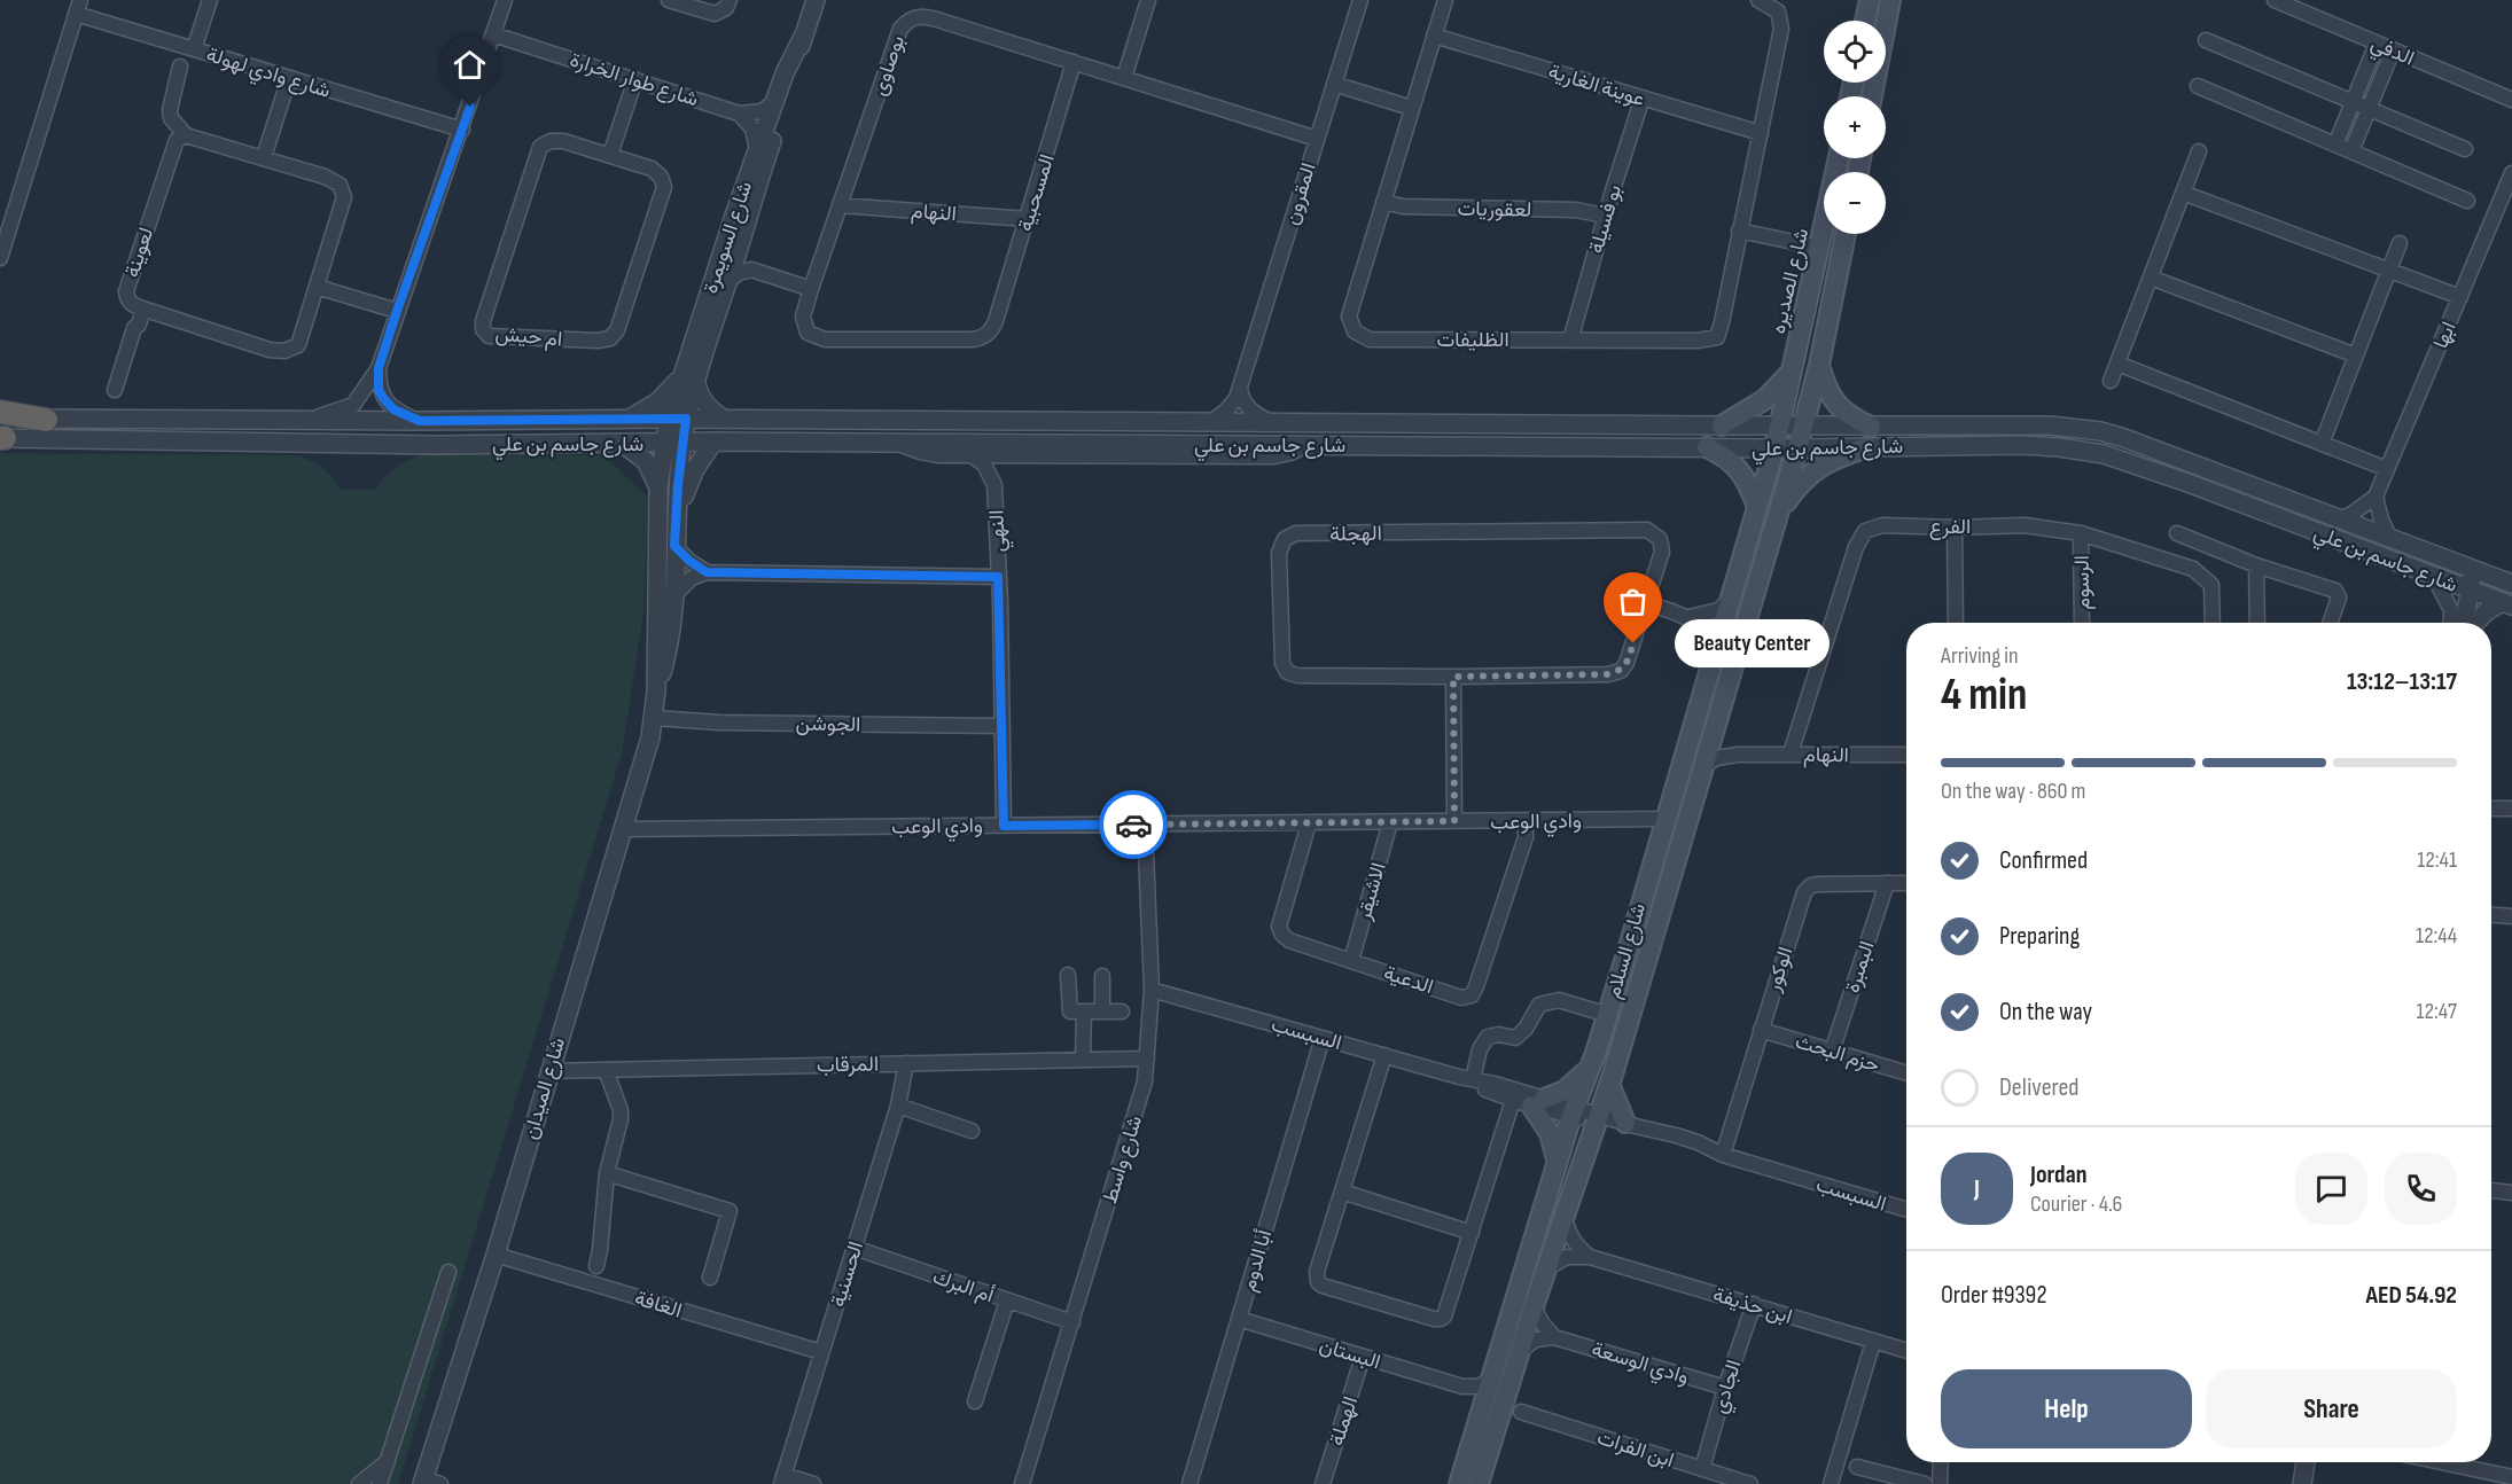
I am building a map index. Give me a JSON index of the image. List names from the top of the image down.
{
  "streets": {
    "main road": ["شارع الصديره", "شارع السلام"],
    "street": [
      "الدفي",
      "بوصاوى",
      "شارع وادي لهولة",
      "شارع طوار الخرارة",
      "عوينة الغارية",
      "المسحبية",
      "المقرون",
      "لعقوريات",
      "النهام",
      "بو فسيلة",
      "شارع السويمرة",
      "لعوينة",
      "ابها",
      "ام حيش",
      "الظليفات",
      "شارع جاسم بن علي",
      "الفرع",
      "النهي",
      "الهجلة",
      "الرسوم",
      "الجوشن",
      "وادي الوعب",
      "الاشيقر",
      "البمبرة",
      "الوكور",
      "الدعية",
      "السبسب",
      "حزم البحث",
      "المرقاب",
      "شارع الميدان",
      "شارع واسط",
      "أبا الدوم",
      "الحسنية",
      "أم البرك",
      "الغافة",
      "ابن حذيفة",
      "البستان",
      "وادي الوسعة",
      "الجادي",
      "الهملة",
      "ابن الفرات"
    ]
  },
  "crossings": [
    ["بوصاوى", "المسحبية"],
    ["بوصاوى", "المقرون"],
    ["بوصاوى", "النهام"],
    ["عوينة الغارية", "بو فسيلة"],
    ["عوينة الغارية", "الظليفات"],
    ["المسحبية", "النهام"],
    ["المقرون", "شارع جاسم بن علي"],
    ["لعقوريات", "بو فسيلة"],
    ["لعقوريات", "الظليفات"],
    ["النهام", "الفرع"],
    ["النهام", "شارع السلام"],
    ["بو فسيلة", "الظليفات"],
    ["شارع السويمرة", "شارع جاسم بن علي"],
    ["شارع السويمرة", "شارع الميدان"],
    ["شارع الصديره", "شارع جاسم بن علي"],
    ["شارع الصديره", "شارع السلام"],
    ["شارع جاسم بن علي", "شارع السلام"],
    ["شارع جاسم بن علي", "شارع الميدان"],
    ["الفرع", "الرسوم"],
    ["النهي", "الجوشن"],
    ["النهي", "وادي الوعب"],
    ["الجوشن", "شارع الميدان"],
    ["وادي الوعب", "الاشيقر"],
    ["وادي الوعب", "شارع السلام"],
    ["وادي الوعب", "الدعية"],
    ["وادي الوعب", "شارع الميدان"],
    ["وادي الوعب", "شارع واسط"],
    ["الاشيقر", "الدعية"],
    ["شارع السلام", "السبسب"],
    ["شارع السلام", "ابن حذيفة"],
    ["شارع السلام", "البستان"],
    ["البمبرة", "الوكور"],
    ["البمبرة", "حزم البحث"],
    ["الوكور", "السبسب"],
    ["الوكور", "حزم البحث"],
    ["السبسب", "شارع واسط"],
    ["السبسب", "أبا الدوم"],
    ["المرقاب", "شارع الميدان"],
    ["المرقاب", "شارع واسط"],
    ["المرقاب", "الحسنية"],
    ["شارع الميدان", "الغافة"],
    ["شارع واسط", "أم البرك"],
    ["أبا الدوم", "البستان"],
    ["الحسنية", "أم البرك"],
    ["الحسنية", "الغافة"],
    ["ابن حذيفة", "الجادي"],
    ["البستان", "الهملة"],
    ["وادي الوسعة", "الجادي"],
    ["الجادي", "ابن الفرات"]
  ],
  "places": ["Beauty Center"],
  "page": {
    "map_buttons": ["+", "−"],
    "bubble": "Beauty Center",
    "heading": ["4 min", "Arriving in", "13:12–13:17"],
    "panel": [
      "Jordan",
      "Courier · 4.6",
      "Order #9392",
      "AED 54.92"
    ],
    "bar": "On the way · 860 m",
    "list": [
      ["Confirmed", "12:41"],
      ["Preparing", "12:44"],
      ["On the way", "12:47"],
      "Delivered"
    ],
    "round": "J",
    "buttons": ["Help", "Share"]
  }
}
